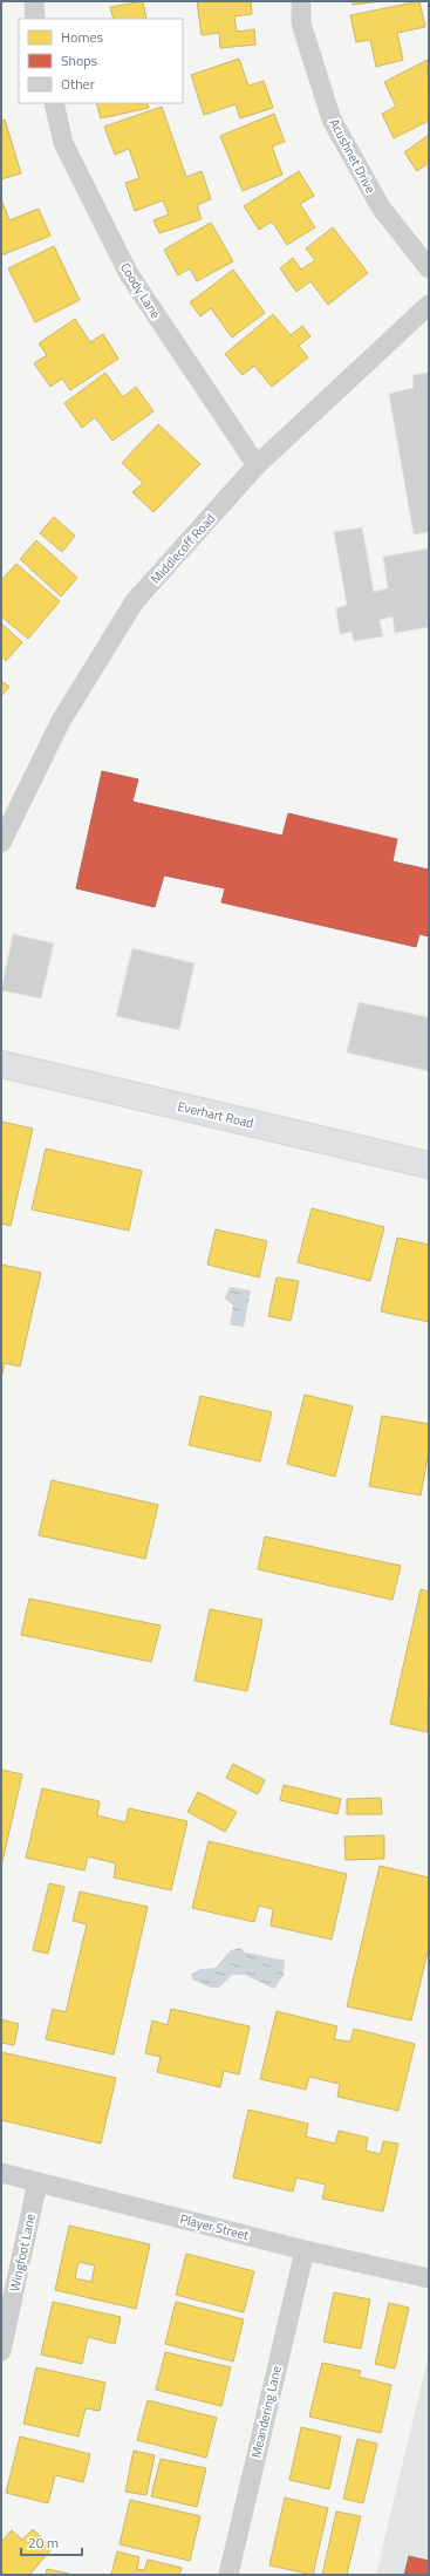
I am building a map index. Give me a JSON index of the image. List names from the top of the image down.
{
  "streets": {
    "main road": ["Everhart Road"],
    "street": [
      "Acushnet Drive",
      "Coody Lane",
      "Middlecoff Road",
      "Player Street",
      "Wingfoot Lane",
      "Meandering Lane"
    ]
  },
  "crossings": [
    ["Coody Lane", "Middlecoff Road"],
    ["Player Street", "Wingfoot Lane"],
    ["Player Street", "Meandering Lane"]
  ],
  "legend": ["Homes", "Shops", "Other"],
  "scale_bar": "20 m"
}
